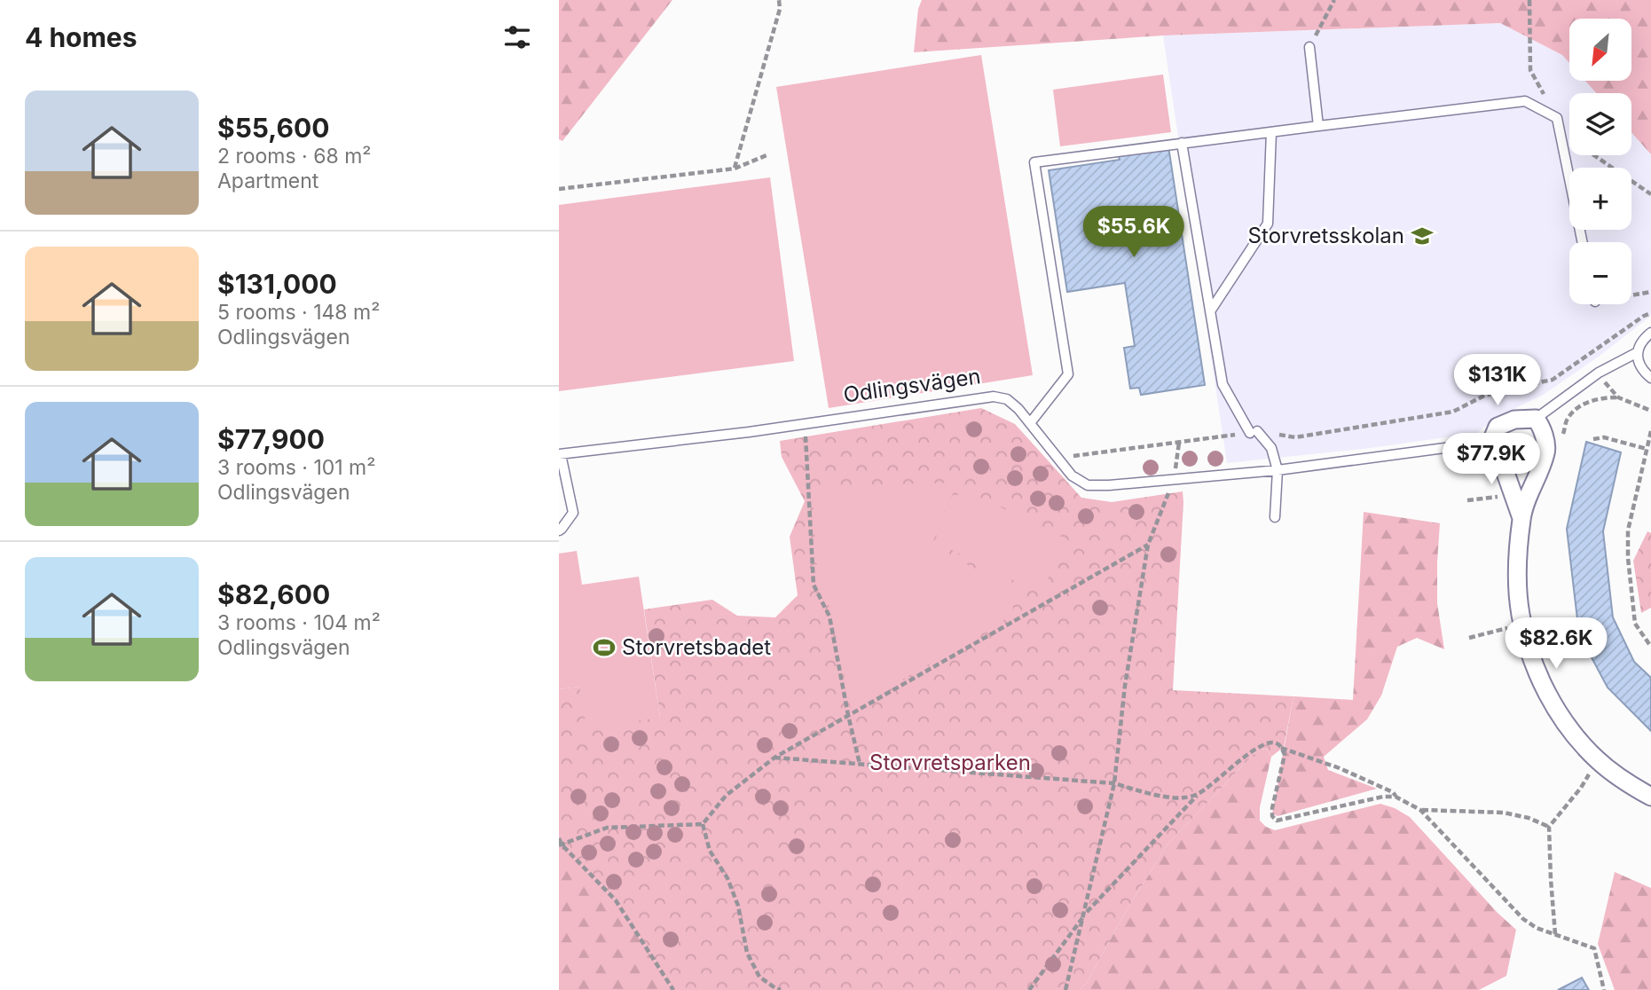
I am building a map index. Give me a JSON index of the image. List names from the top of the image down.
{
  "streets": {
    "lane": ["Odlingsvägen"]
  },
  "parks": ["Storvretsparken"],
  "places": {
    "school or university": ["Storvretsskolan"],
    "sports": ["Storvretsbadet"]
  },
  "north": "bottom left",
  "page": {
    "heading": "4 homes",
    "map_buttons": ["+", "−"],
    "list": [
      {
        "name": "$55,600",
        "note": "2 rooms · 68 m² · Apartment"
      },
      {
        "name": "$131,000",
        "note": "5 rooms · 148 m² · Odlingsvägen"
      },
      {
        "name": "$77,900",
        "note": "3 rooms · 101 m² · Odlingsvägen"
      },
      {
        "name": "$82,600",
        "note": "3 rooms · 104 m² · Odlingsvägen"
      }
    ],
    "price": [
      "$55.6K",
      "$131K",
      "$77.9K",
      "$82.6K"
    ]
  }
}
